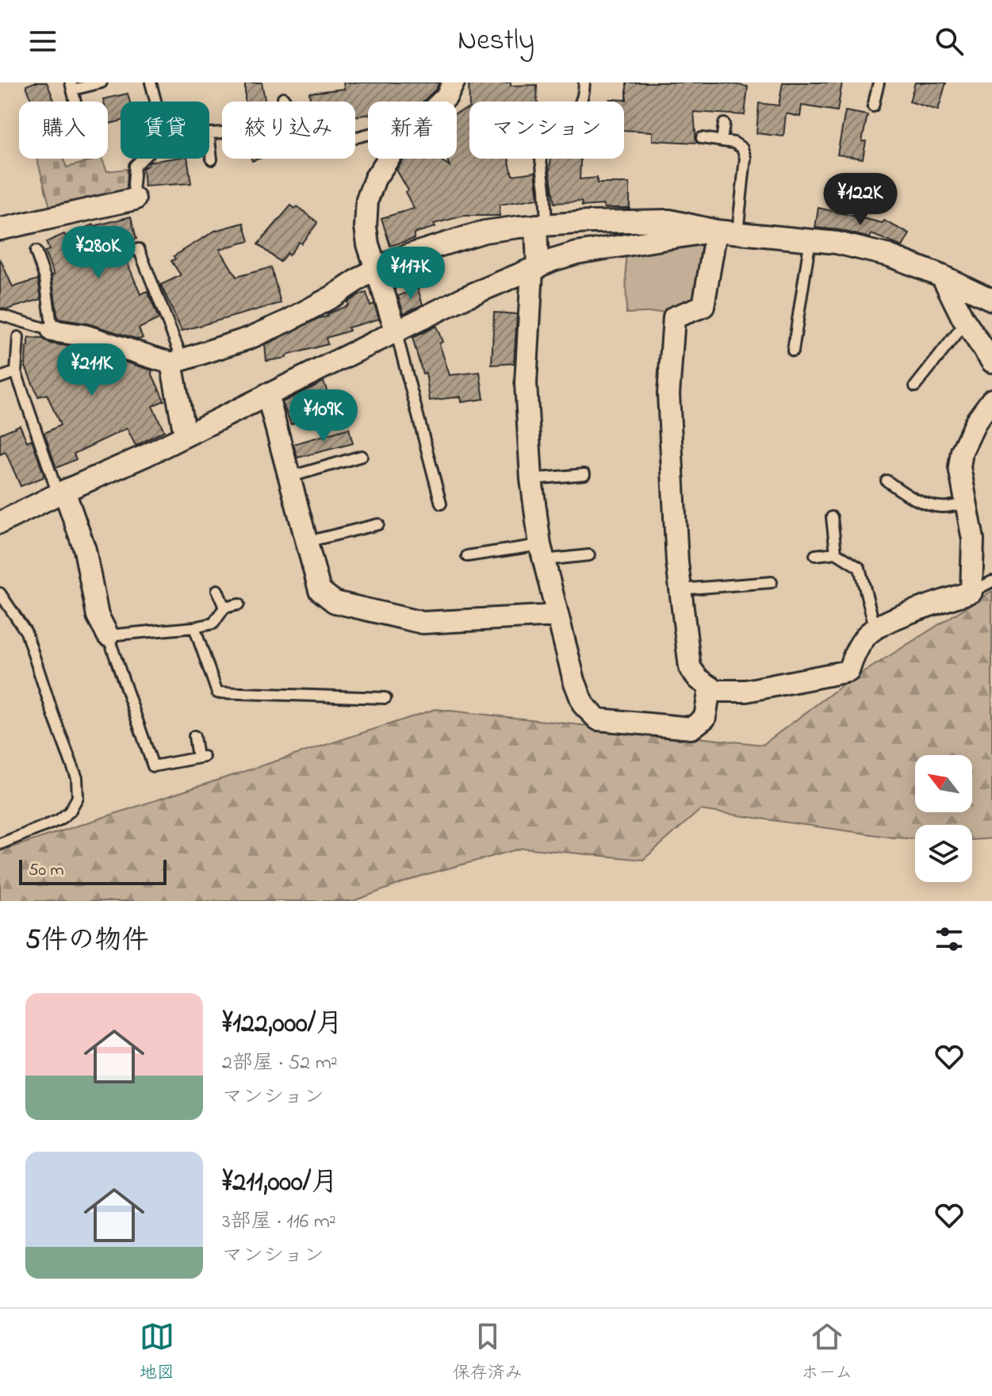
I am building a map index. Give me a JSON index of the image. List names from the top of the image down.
{
  "scale_bar": "50 m",
  "north": "top left",
  "page": {
    "header": "Nestly",
    "chip": [
      "購入",
      "賃貸",
      "絞り込み",
      "新着",
      "マンション"
    ],
    "price": [
      "¥122K",
      "¥280K",
      "¥117K",
      "¥211K",
      "¥109K"
    ],
    "scale": "50 m",
    "heading": "5件の物件",
    "list": [
      {
        "name": "¥122,000/月",
        "note": "2部屋 · 52 m² · マンション"
      },
      {
        "name": "¥211,000/月",
        "note": "3部屋 · 116 m² · マンション"
      }
    ],
    "tabs": ["地図", "保存済み", "ホーム"]
  }
}
